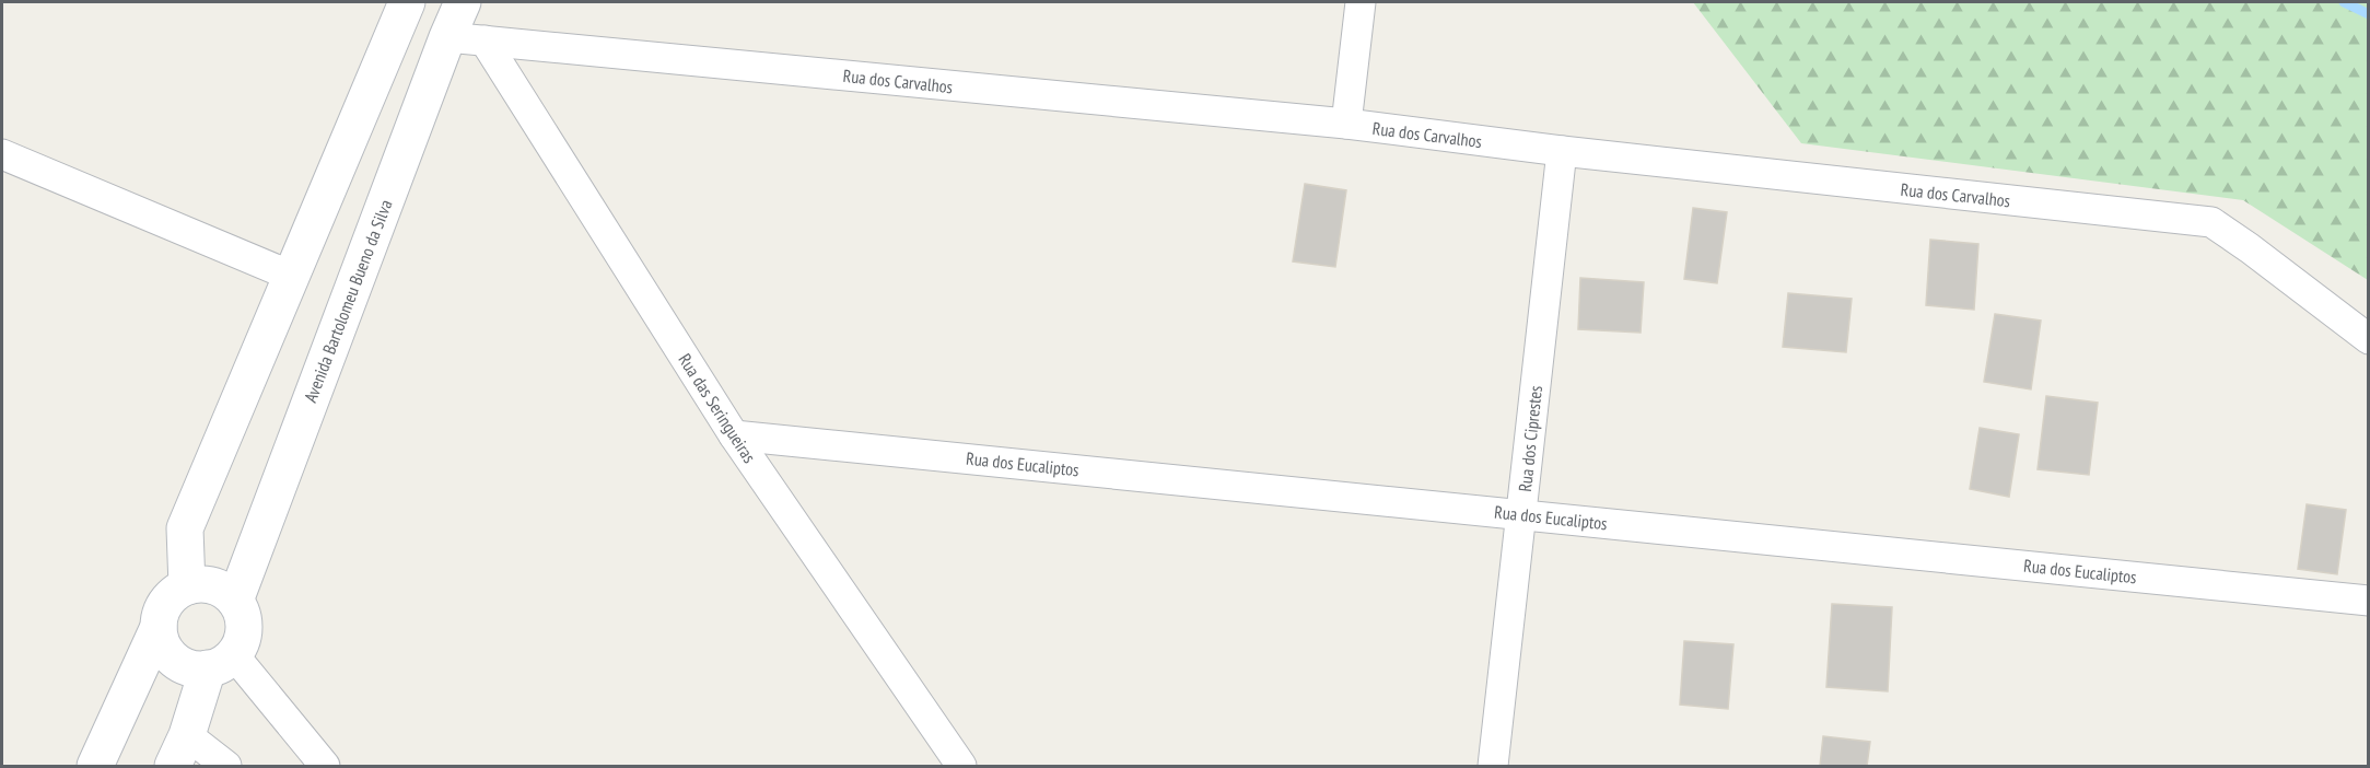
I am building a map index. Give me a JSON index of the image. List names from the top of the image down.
{
  "streets": {
    "street": [
      "Rua dos Carvalhos",
      "Avenida Bartolomeu Bueno da Silva",
      "Rua das Seringueiras",
      "Rua dos Ciprestes",
      "Rua dos Eucaliptos"
    ]
  },
  "crossings": [
    ["Rua dos Carvalhos", "Avenida Bartolomeu Bueno da Silva"],
    ["Rua dos Carvalhos", "Rua das Seringueiras"],
    ["Rua dos Carvalhos", "Rua dos Ciprestes"],
    ["Rua das Seringueiras", "Rua dos Eucaliptos"],
    ["Rua dos Ciprestes", "Rua dos Eucaliptos"]
  ]
}
